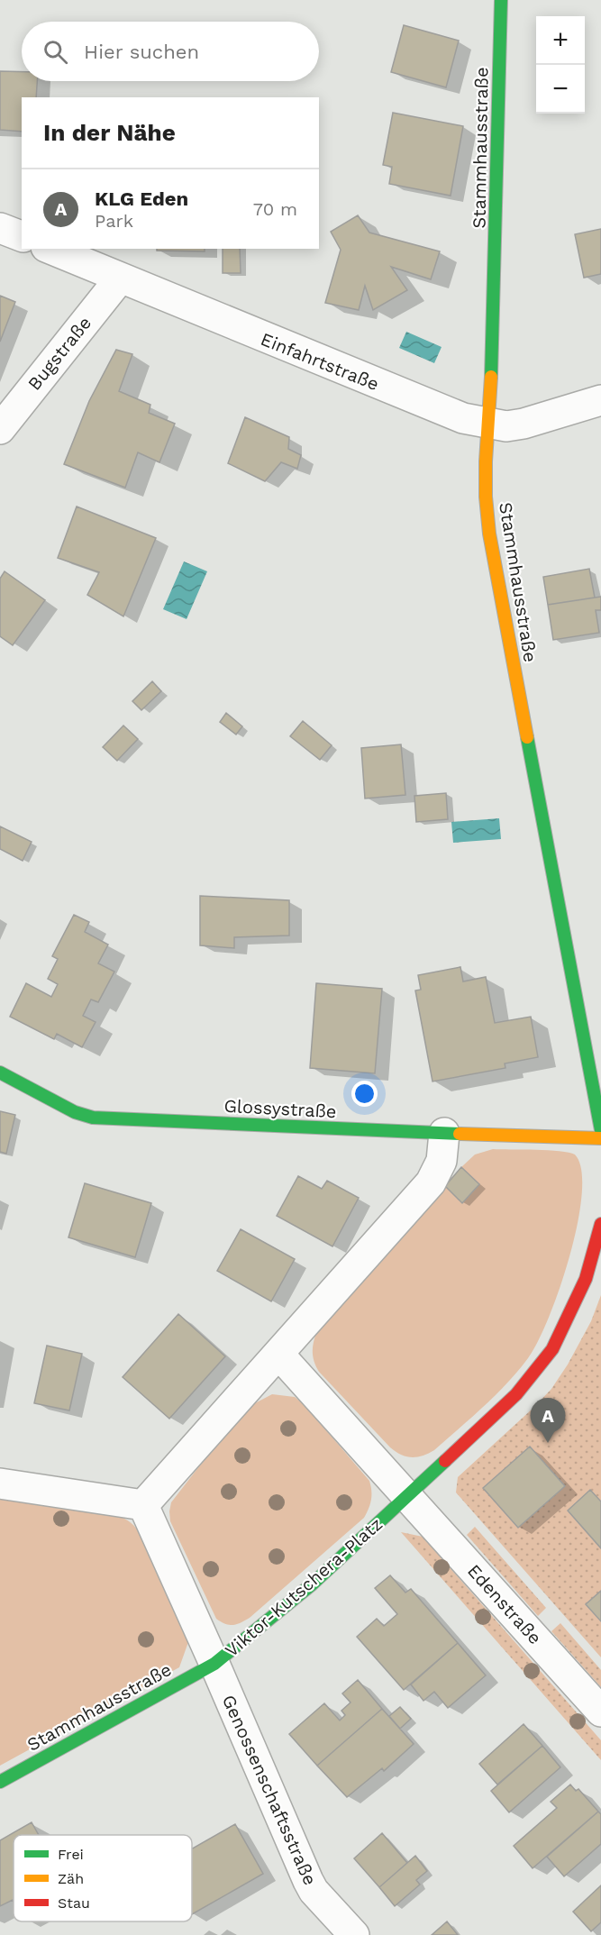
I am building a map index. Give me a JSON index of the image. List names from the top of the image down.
{
  "streets": {
    "street": [
      "Stammhausstraße",
      "Bugstraße",
      "Einfahrtstraße",
      "Glossystraße",
      "Viktor-Kutschera-Platz",
      "Edenstraße",
      "Genossenschaftsstraße"
    ]
  },
  "crossings": [
    ["Stammhausstraße", "Einfahrtstraße"],
    ["Stammhausstraße", "Viktor-Kutschera-Platz"],
    ["Stammhausstraße", "Genossenschaftsstraße"],
    ["Bugstraße", "Einfahrtstraße"],
    ["Viktor-Kutschera-Platz", "Edenstraße"],
    ["Viktor-Kutschera-Platz", "Genossenschaftsstraße"]
  ],
  "legend": ["Frei", "Zäh", "Stau"],
  "page": {
    "map_buttons": ["+", "−"],
    "search": "Hier suchen",
    "heading": "In der Nähe",
    "list": [
      {
        "mark": "A",
        "name": "KLG Eden",
        "note": "Park",
        "value": "70 m"
      }
    ],
    "pins": "A"
  }
}
